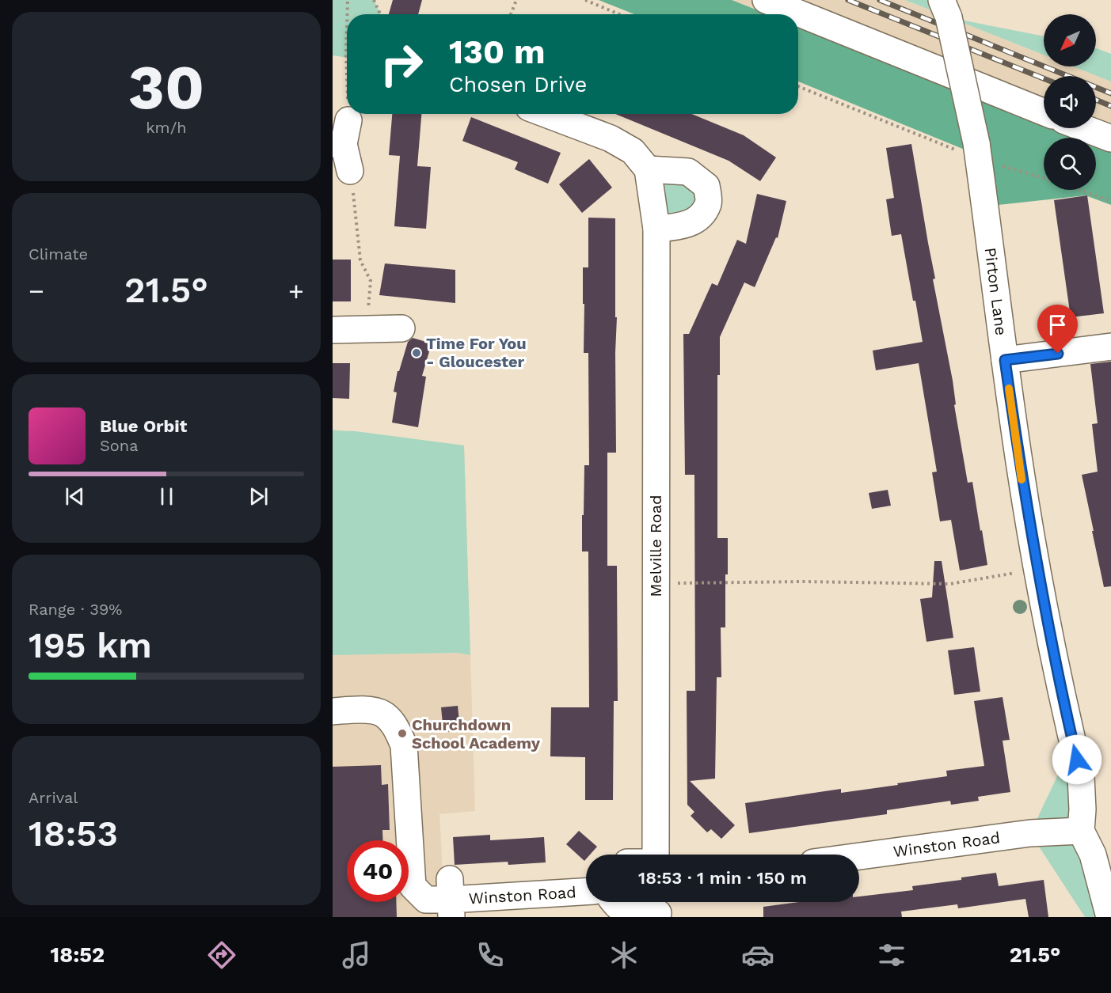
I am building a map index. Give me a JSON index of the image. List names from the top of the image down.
{
  "streets": {
    "street": ["Pirton Lane", "Melville Road", "Winston Road"]
  },
  "crossings": [
    ["Pirton Lane", "Winston Road"]
  ],
  "places": ["Time For You - Gloucester", "Churchdown School Academy"],
  "north": "bottom left",
  "page": {
    "tile": [
      ["30", "km/h"],
      "Climate",
      ["Range · 39%", "195 km"],
      ["Arrival", "18:53"]
    ],
    "turn": ["130 m", "Chosen Drive"],
    "heat": ["−", "21.5°", "+"],
    "song": ["Blue Orbit", "Sona"],
    "limit": "40",
    "trip": "18:53 · 1 min · 150 m",
    "tabs": ["18:52", "21.5°"]
  }
}
